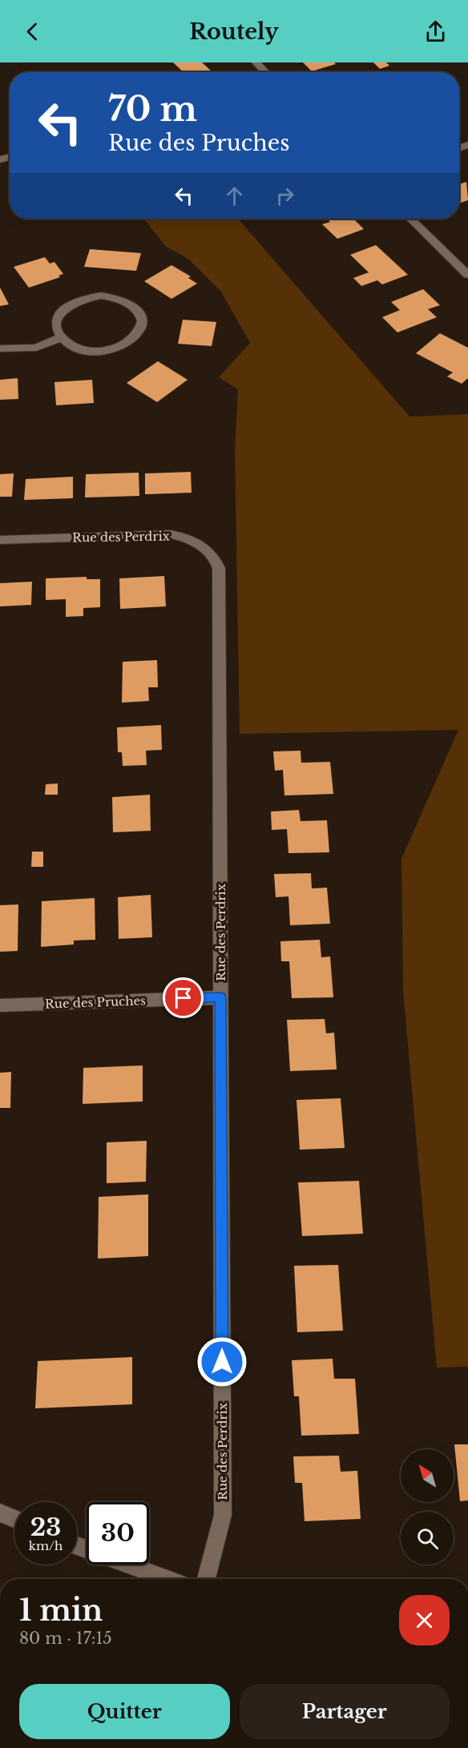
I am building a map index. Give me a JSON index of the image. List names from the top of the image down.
{
  "streets": {
    "street": ["Rue des Perdrix", "Rue des Pruches"]
  },
  "crossings": [
    ["Rue des Perdrix", "Rue des Pruches"]
  ],
  "north": "top left",
  "page": {
    "header": "Routely",
    "turn": ["70 m", "Rue des Pruches"],
    "speed": "23 km/h",
    "limit": "30",
    "heading": ["1 min", "80 m · 17:15"],
    "buttons": ["Quitter", "Partager"]
  }
}
